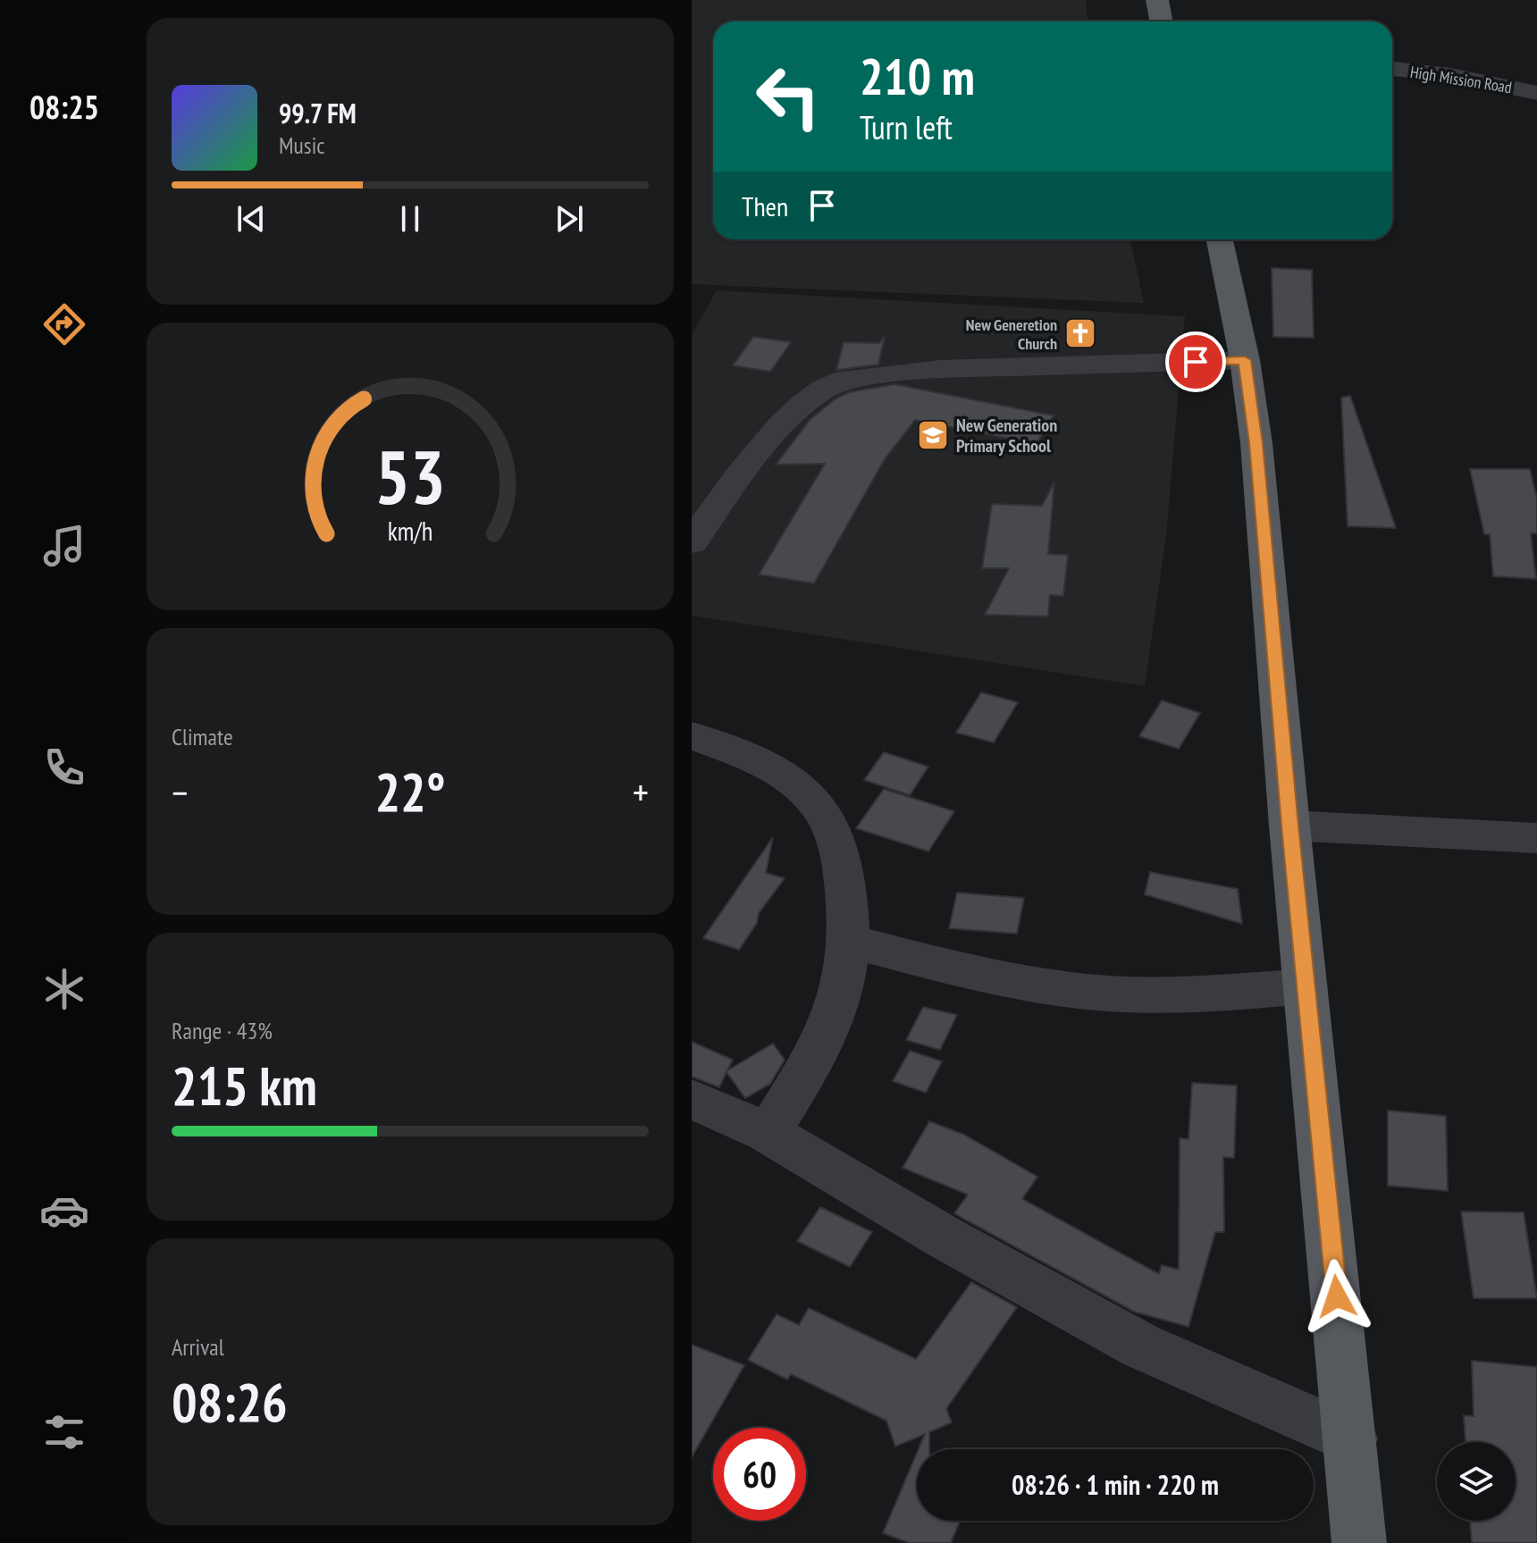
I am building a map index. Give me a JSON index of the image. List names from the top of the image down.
{
  "streets": {
    "street": ["High Mission Road"]
  },
  "places": {
    "church": ["New Generetion Church"],
    "school or university": ["New Generation Primary School"]
  },
  "page": {
    "tabs": "08:25",
    "turn": ["210 m", "Turn left"],
    "song": ["99.7 FM", "Music"],
    "then": "Then",
    "tile": [
      "Climate",
      ["Range · 43%", "215 km"],
      ["Arrival", "08:26"]
    ],
    "heat": ["−", "22°", "+"],
    "limit": "60",
    "trip": "08:26 · 1 min · 220 m",
    "gauge": ["53", "km/h"]
  }
}
